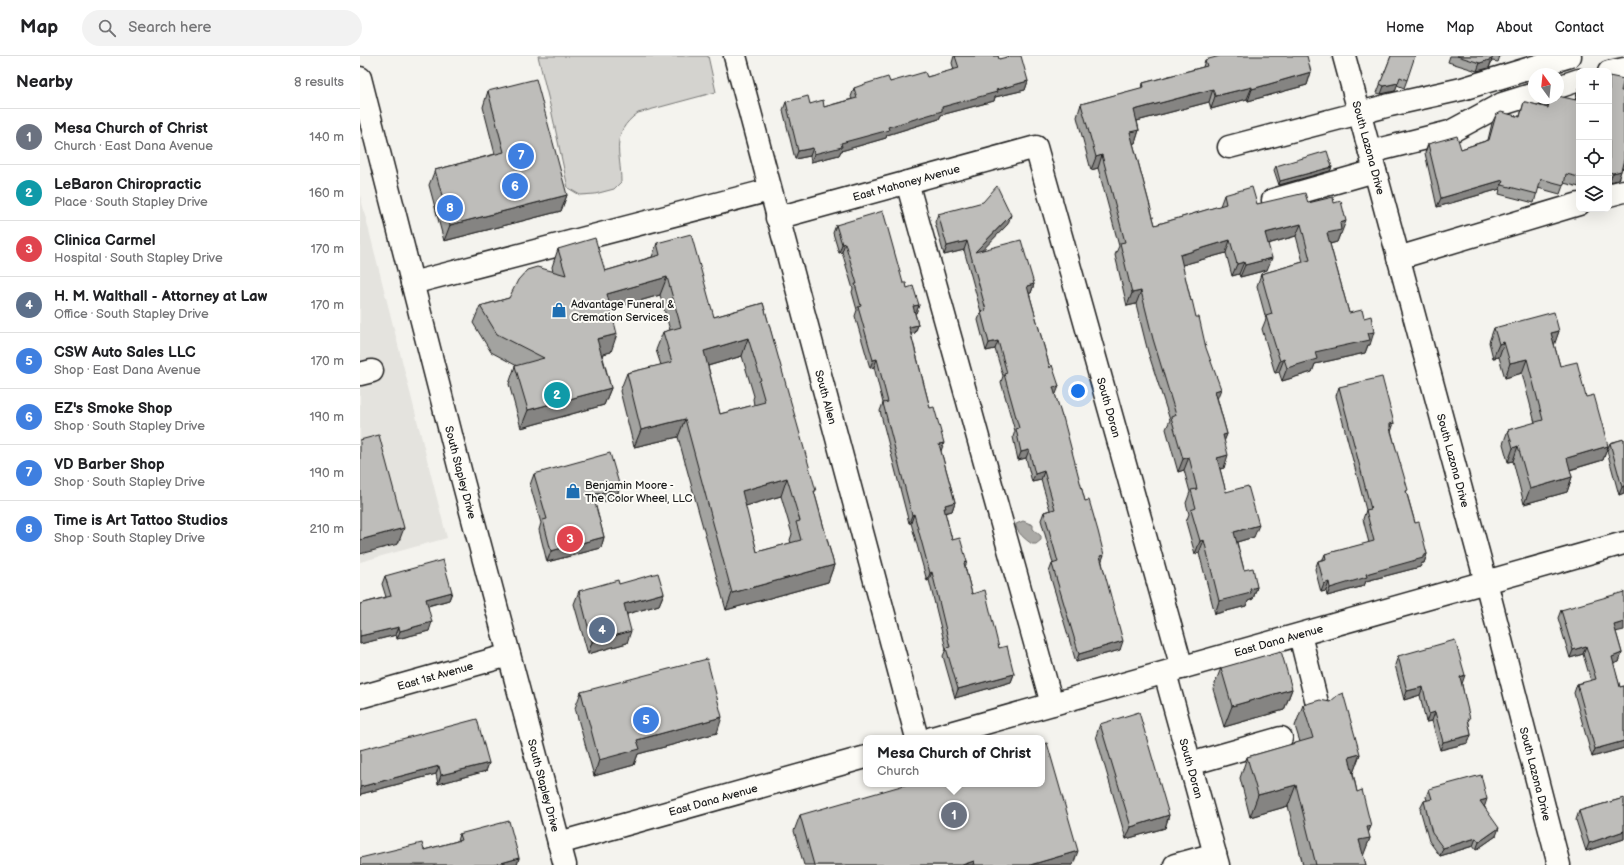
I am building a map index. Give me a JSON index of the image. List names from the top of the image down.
{
  "streets": {
    "street": [
      "South Lazona Drive",
      "East Mahoney Avenue",
      "South Allen",
      "South Doran",
      "South Stapley Drive",
      "East Dana Avenue",
      "East 1st Avenue"
    ]
  },
  "crossings": [
    ["South Lazona Drive", "East Dana Avenue"],
    ["East Mahoney Avenue", "South Allen"],
    ["East Mahoney Avenue", "South Doran"],
    ["South Doran", "East Dana Avenue"],
    ["South Stapley Drive", "East Dana Avenue"],
    ["South Stapley Drive", "East 1st Avenue"]
  ],
  "places": {
    "shop": ["Advantage Funeral & Cremation Services", "Benjamin Moore - The Color Wheel, LLC"]
  },
  "north": "top",
  "page": {
    "header": "Map",
    "search": "Search here",
    "nav": [
      "Home",
      "Map",
      "About",
      "Contact"
    ],
    "heading": ["Nearby", "8 results"],
    "map_buttons": ["+", "−"],
    "list": [
      {
        "mark": "1",
        "name": "Mesa Church of Christ",
        "note": "Church · East Dana Avenue",
        "value": "140 m"
      },
      {
        "mark": "2",
        "name": "LeBaron Chiropractic",
        "note": "Place · South Stapley Drive",
        "value": "160 m"
      },
      {
        "mark": "3",
        "name": "Clinica Carmel",
        "note": "Hospital · South Stapley Drive",
        "value": "170 m"
      },
      {
        "mark": "4",
        "name": "H. M. Walthall - Attorney at Law",
        "note": "Office · South Stapley Drive",
        "value": "170 m"
      },
      {
        "mark": "5",
        "name": "CSW Auto Sales LLC",
        "note": "Shop · East Dana Avenue",
        "value": "170 m"
      },
      {
        "mark": "6",
        "name": "EZ's Smoke Shop",
        "note": "Shop · South Stapley Drive",
        "value": "190 m"
      },
      {
        "mark": "7",
        "name": "VD Barber Shop",
        "note": "Shop · South Stapley Drive",
        "value": "190 m"
      },
      {
        "mark": "8",
        "name": "Time is Art Tattoo Studios",
        "note": "Shop · South Stapley Drive",
        "value": "210 m"
      }
    ],
    "pins": [
      "7",
      "6",
      "8",
      "2",
      "3",
      "4",
      "5",
      "1"
    ],
    "popup": ["Mesa Church of Christ", "Church"]
  }
}
